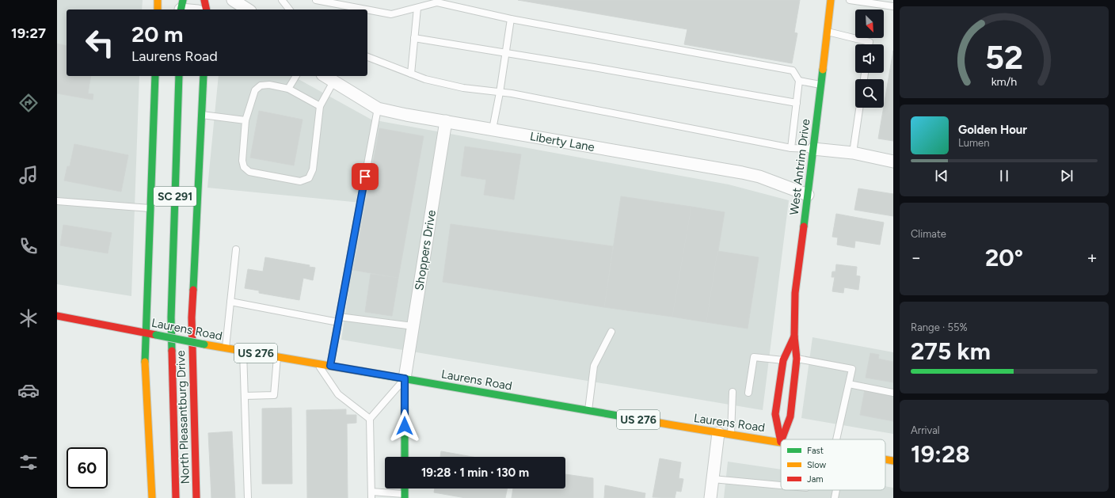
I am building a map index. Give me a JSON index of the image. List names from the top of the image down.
{
  "streets": {
    "main road": [
      "West Antrim Drive",
      "SC 291",
      "Laurens Road",
      "US 276",
      "North Pleasantburg Drive"
    ],
    "street": ["Liberty Lane", "Shoppers Drive"]
  },
  "crossings": [
    ["Liberty Lane", "West Antrim Drive"],
    ["Liberty Lane", "Shoppers Drive"],
    ["West Antrim Drive", "Laurens Road"],
    ["SC 291", "North Pleasantburg Drive"],
    ["Shoppers Drive", "Laurens Road"]
  ],
  "legend": ["Fast", "Slow", "Jam"],
  "north": "bottom right",
  "page": {
    "tabs": "19:27",
    "turn": ["20 m", "Laurens Road"],
    "song": ["Golden Hour", "Lumen"],
    "tile": [
      "Climate",
      ["Range · 55%", "275 km"],
      ["Arrival", "19:28"]
    ],
    "heat": ["−", "20°", "+"],
    "limit": "60",
    "trip": "19:28 · 1 min · 130 m",
    "gauge": ["52", "km/h"]
  }
}
